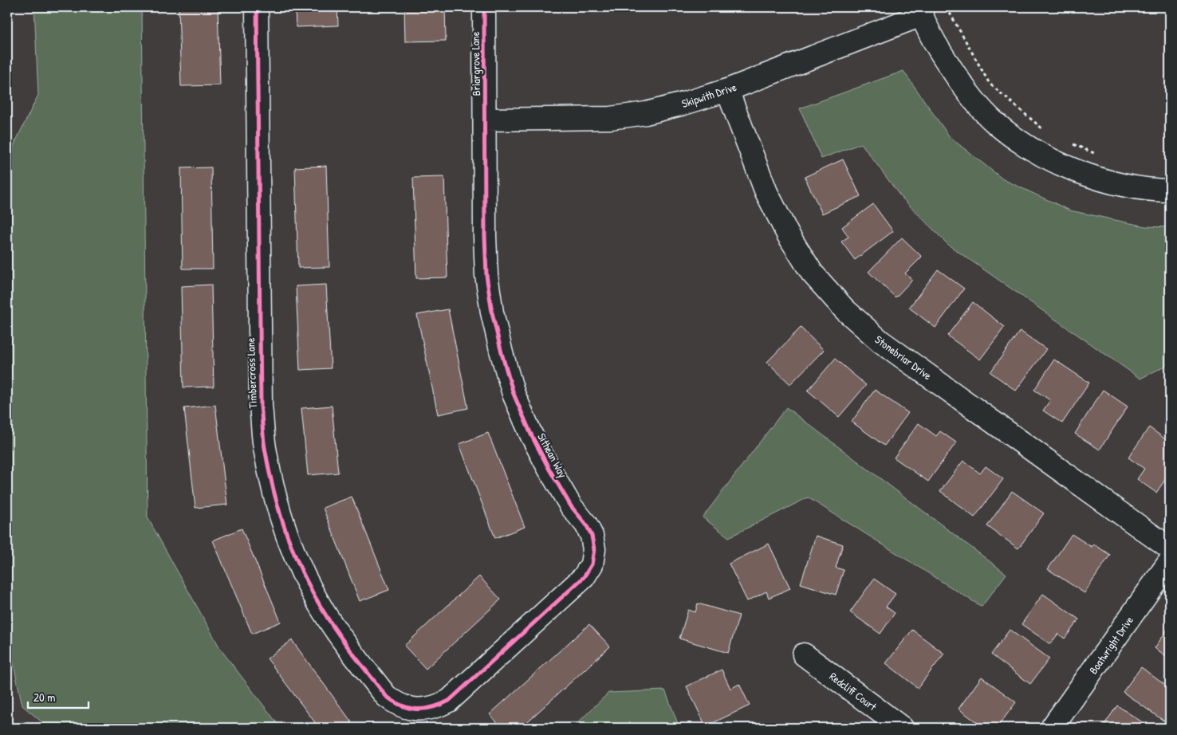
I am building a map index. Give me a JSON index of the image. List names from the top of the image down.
{
  "streets": {
    "street": [
      "Briargrove Lane",
      "Skipwith Drive",
      "Stonebriar Drive",
      "Timbercross Lane",
      "Sithean Way",
      "Boatwright Drive",
      "Redcliff Court"
    ]
  },
  "crossings": [
    ["Briargrove Lane", "Skipwith Drive"],
    ["Briargrove Lane", "Sithean Way"],
    ["Skipwith Drive", "Stonebriar Drive"],
    ["Skipwith Drive", "Sithean Way"],
    ["Timbercross Lane", "Sithean Way"]
  ],
  "scale_bar": "20 m"
}
